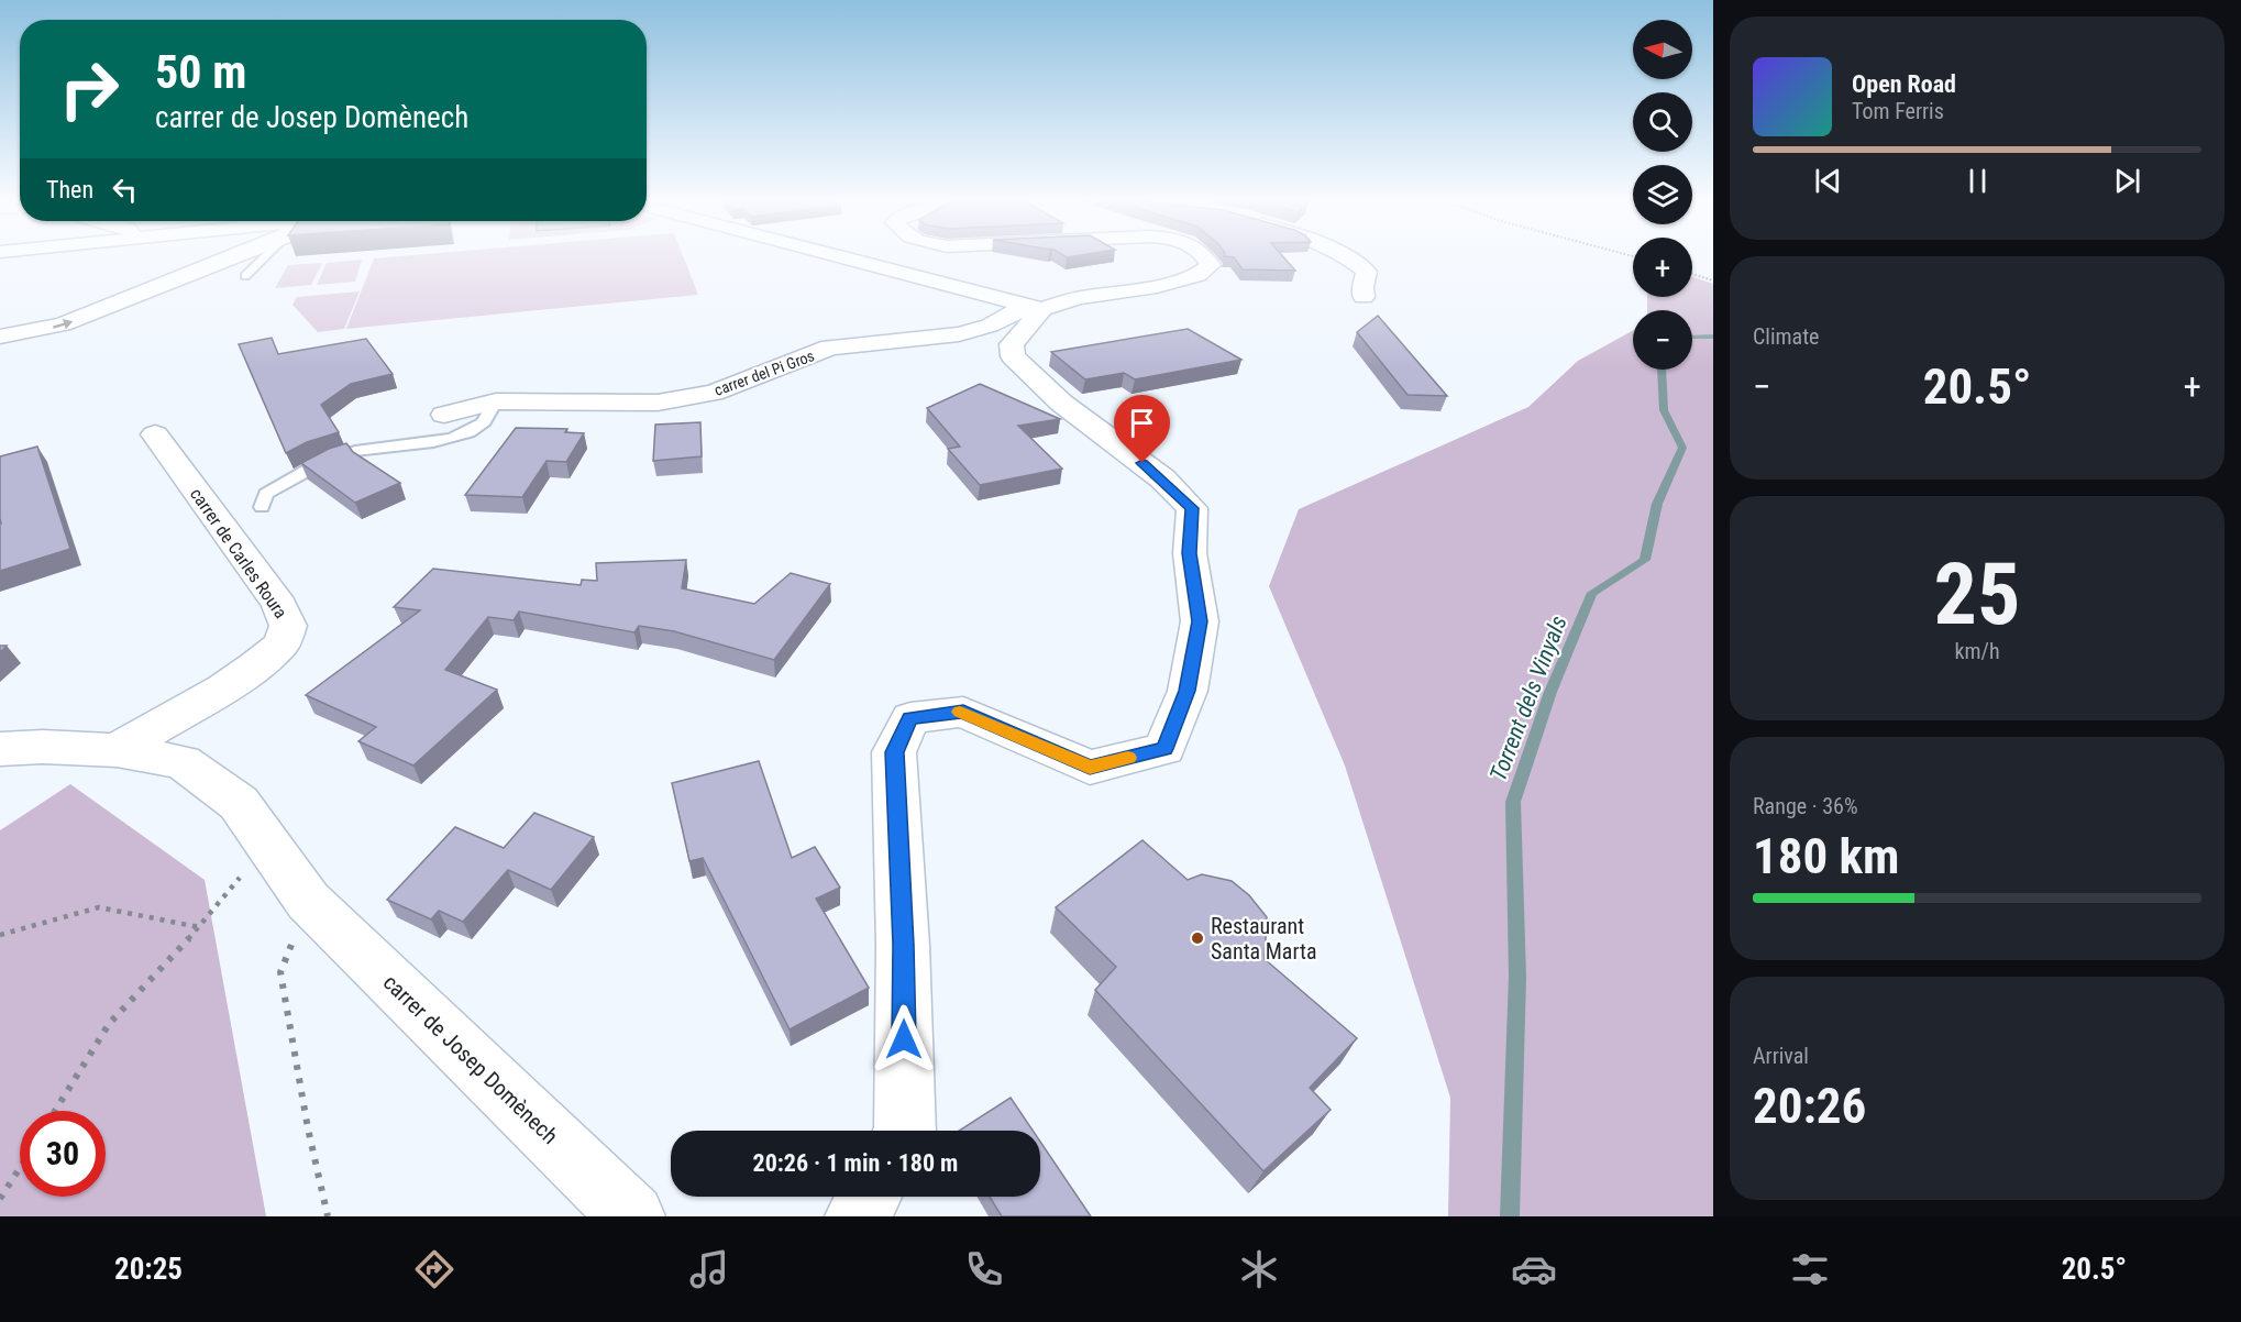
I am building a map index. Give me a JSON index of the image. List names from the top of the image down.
{
  "streets": {
    "street": ["carrer del Pi Gros", "carrer de Carles Roura", "carrer de Josep Domènech"]
  },
  "crossings": [
    ["carrer de Carles Roura", "carrer de Josep Domènech"]
  ],
  "water": ["Torrent dels Vinyals"],
  "places": ["Restaurant Santa Marta"],
  "north": "left",
  "page": {
    "map_buttons": ["+", "−"],
    "turn": ["50 m", "carrer de Josep Domènech"],
    "song": ["Open Road", "Tom Ferris"],
    "then": "Then",
    "tile": [
      "Climate",
      ["25", "km/h"],
      ["Range · 36%", "180 km"],
      ["Arrival", "20:26"]
    ],
    "heat": ["−", "20.5°", "+"],
    "limit": "30",
    "trip": "20:26 · 1 min · 180 m",
    "tabs": ["20:25", "20.5°"]
  }
}
